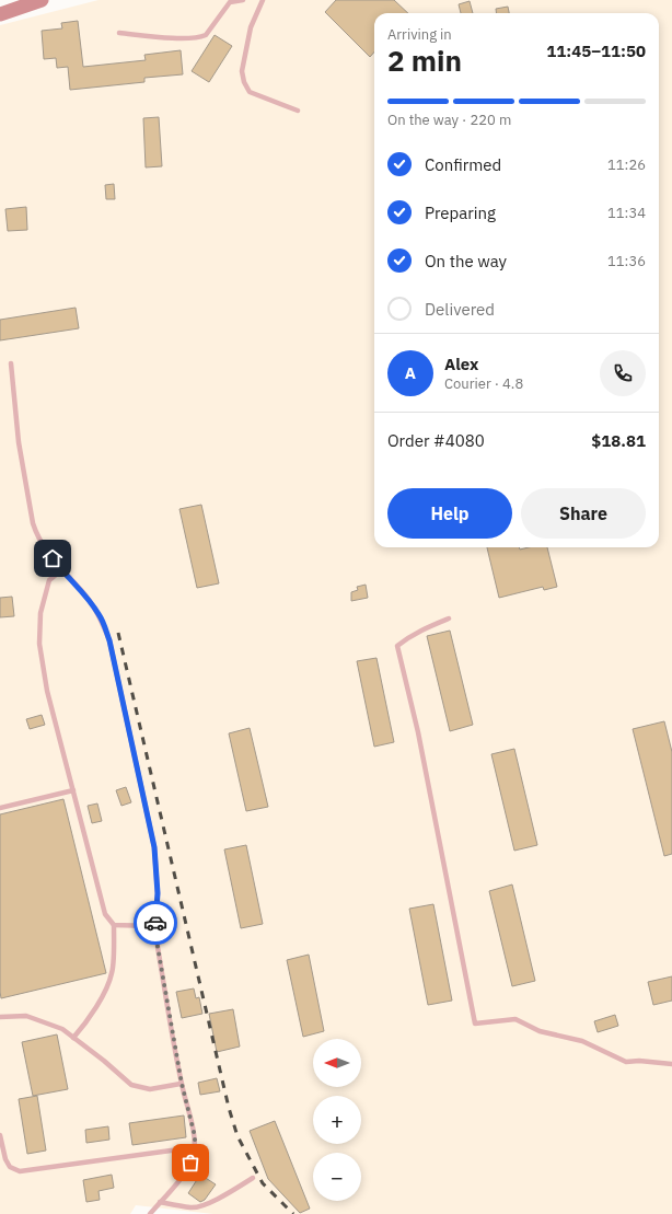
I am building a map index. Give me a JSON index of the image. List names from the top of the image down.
{
  "north": "left",
  "page": {
    "heading": ["2 min", "Arriving in", "11:45–11:50"],
    "panel": [
      "Alex",
      "Courier · 4.8",
      "Order #4080",
      "$18.81"
    ],
    "bar": "On the way · 220 m",
    "list": [
      ["Confirmed", "11:26"],
      ["Preparing", "11:34"],
      ["On the way", "11:36"],
      "Delivered"
    ],
    "round": "A",
    "buttons": ["Help", "Share"],
    "map_buttons": ["+", "−"]
  }
}
